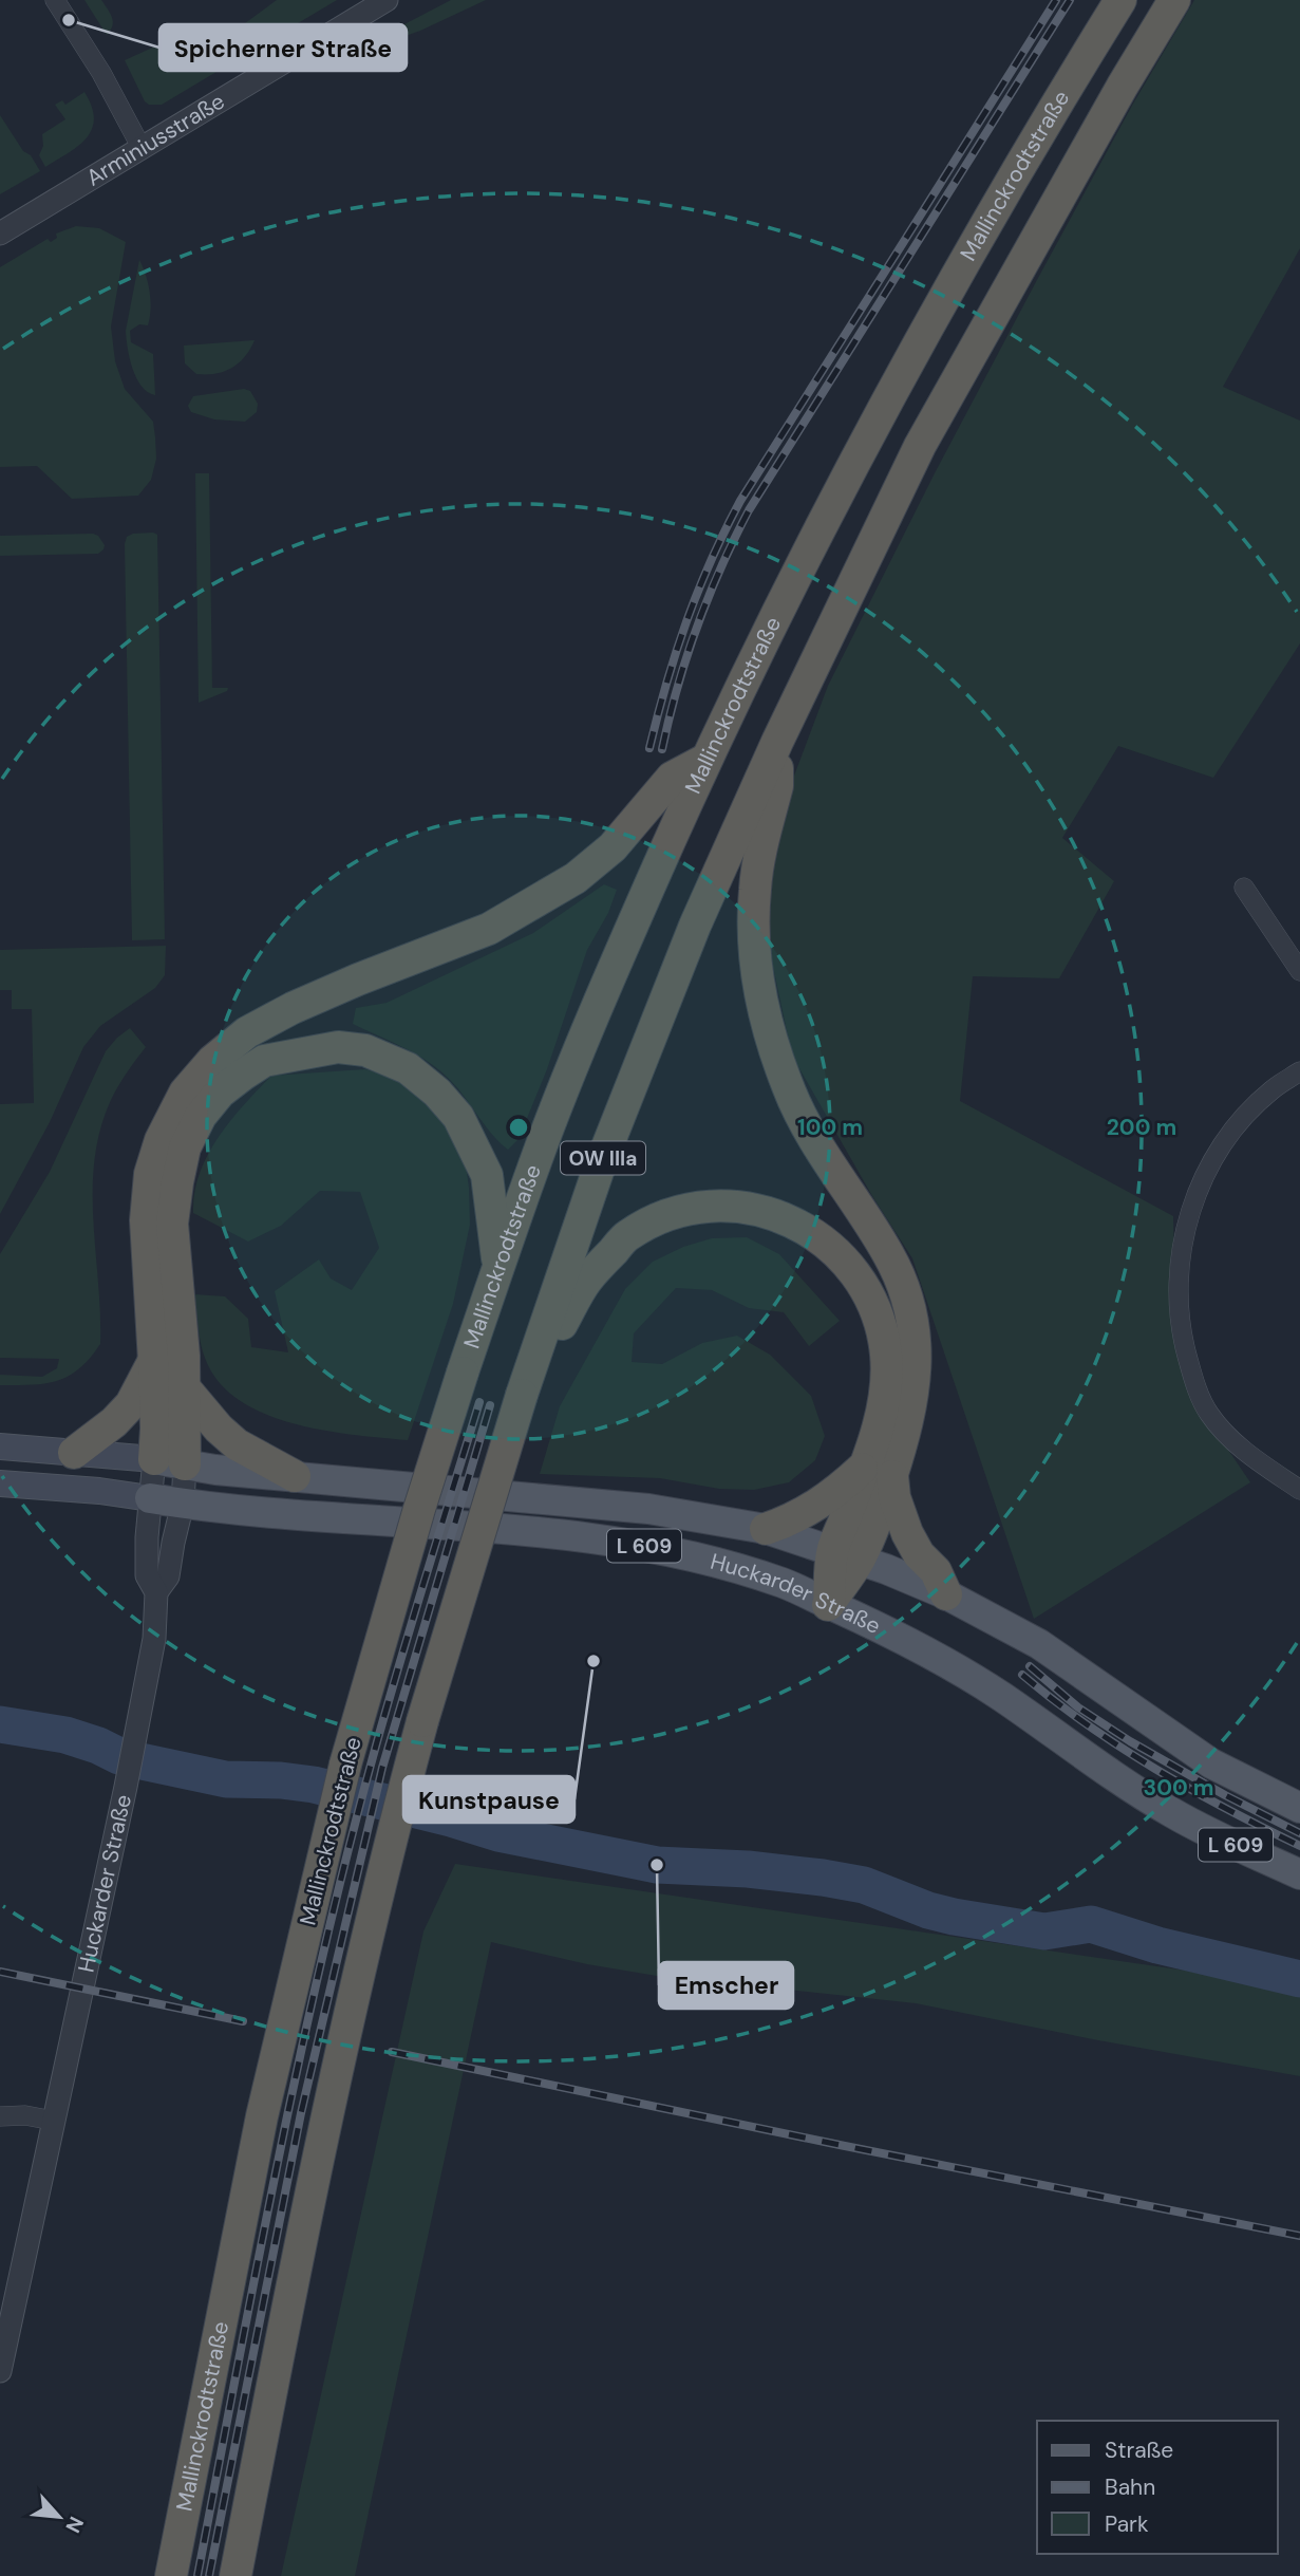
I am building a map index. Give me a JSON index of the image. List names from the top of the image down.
{
  "streets": {
    "highway": ["Mallinckrodtstraße", "OW IIIa"],
    "main road": ["L 609", "Huckarder Straße"],
    "street": ["Arminiusstraße"]
  },
  "crossings": [
    ["L 609", "Huckarder Straße"]
  ],
  "places": ["Spicherner Straße", "Kunstpause", "Emscher"],
  "legend": ["Straße", "Bahn", "Park"],
  "north": "bottom right",
  "rings": ["100 m", "200 m", "300 m"]
}
